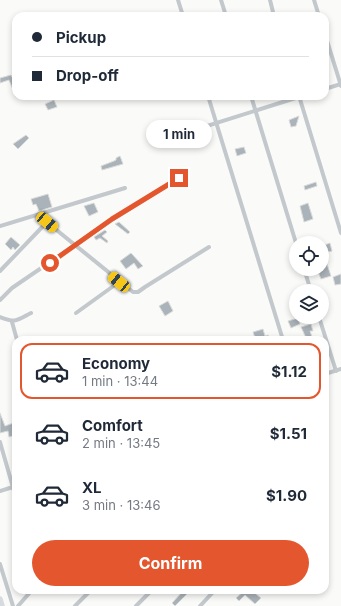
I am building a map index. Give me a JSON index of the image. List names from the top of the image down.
{
  "page": {
    "banner": ["Pickup", "Drop-off"],
    "bubble": "1 min",
    "list": [
      {
        "name": "Economy",
        "note": "1 min · 13:44",
        "value": "$1.12"
      },
      {
        "name": "Comfort",
        "note": "2 min · 13:45",
        "value": "$1.51"
      },
      {
        "name": "XL",
        "note": "3 min · 13:46",
        "value": "$1.90"
      }
    ],
    "buttons": "Confirm"
  }
}
